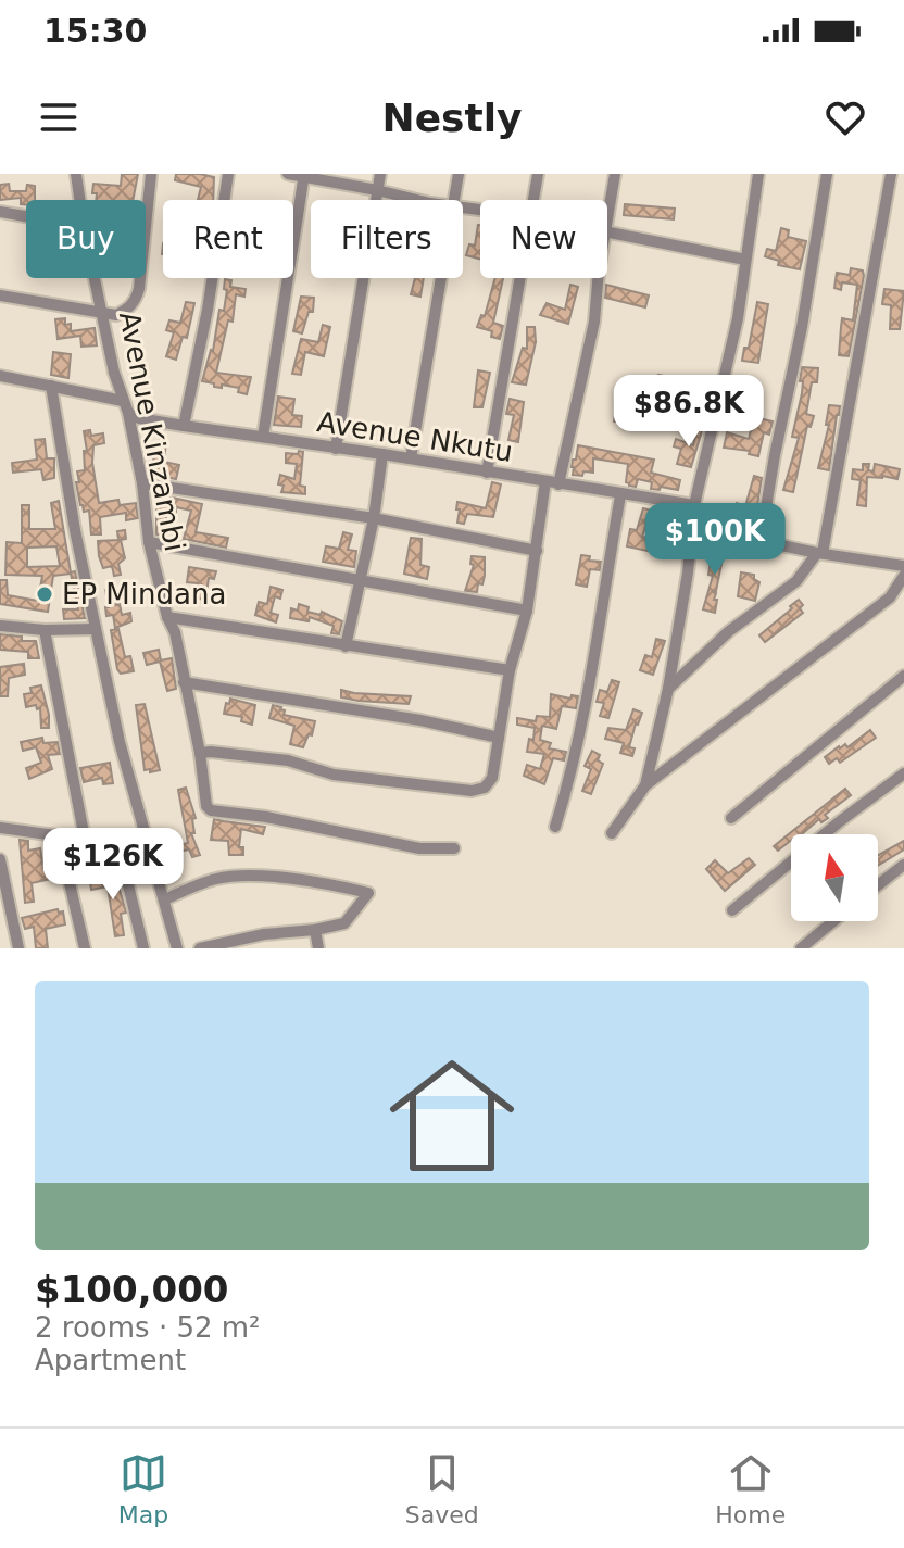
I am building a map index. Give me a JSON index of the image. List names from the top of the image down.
{
  "streets": {
    "street": ["Avenue Kinzambi", "Avenue Nkutu"]
  },
  "crossings": [
    ["Avenue Kinzambi", "Avenue Nkutu"]
  ],
  "places": ["EP Mindana"],
  "north": "top",
  "page": {
    "status": "15:30",
    "header": "Nestly",
    "chip": [
      "Buy",
      "Rent",
      "Filters",
      "New"
    ],
    "price": ["$86.8K", "$100K", "$126K"],
    "list": [
      {
        "name": "$100,000",
        "note": "2 rooms · 52 m² · Apartment"
      }
    ],
    "tabs": ["Map", "Saved", "Home"]
  }
}
